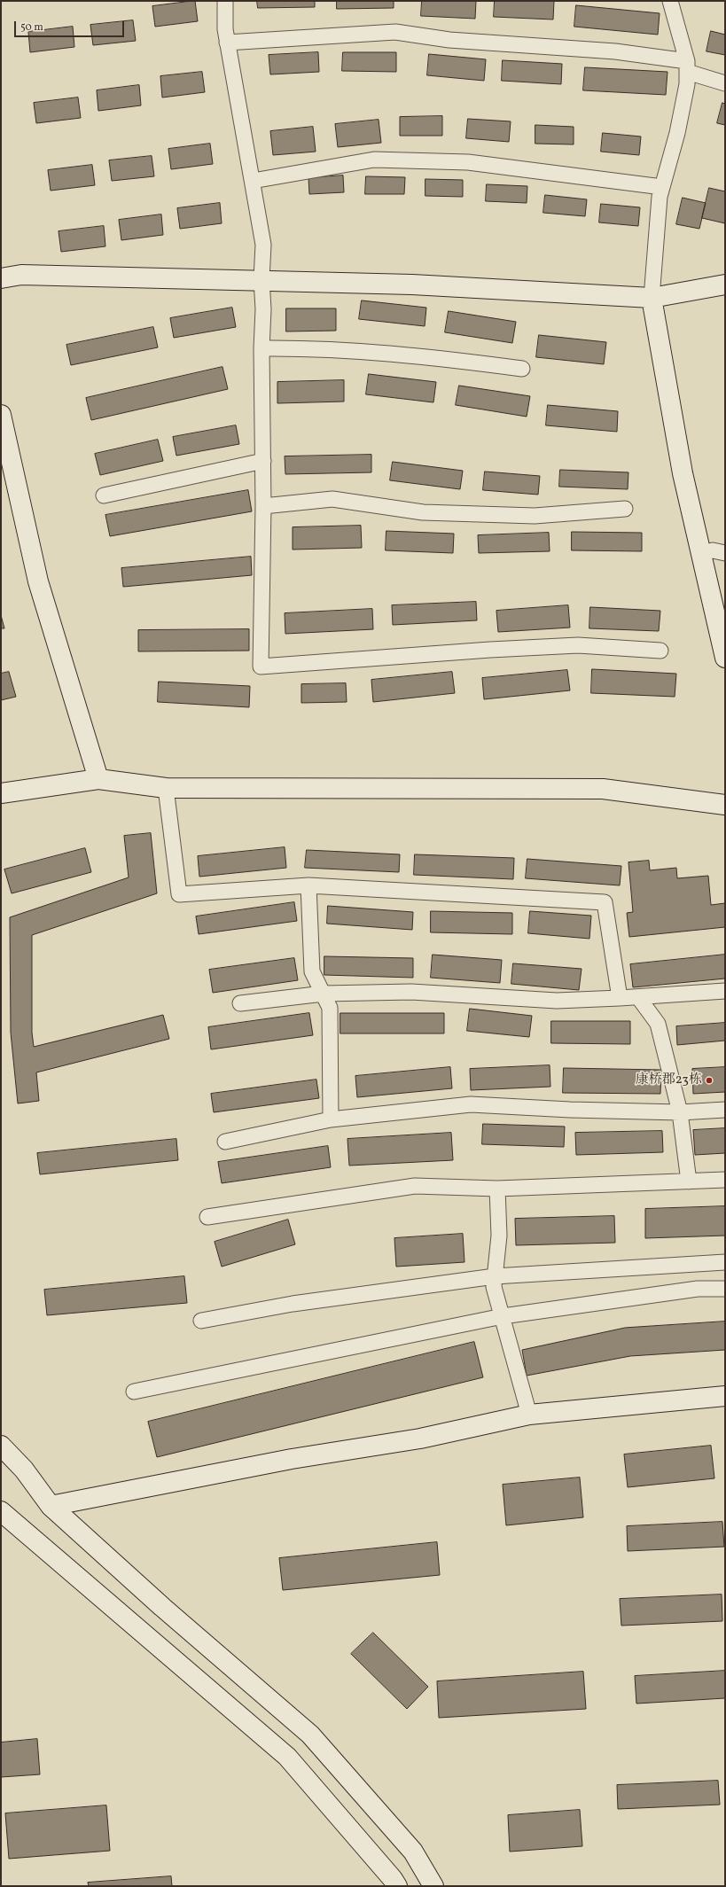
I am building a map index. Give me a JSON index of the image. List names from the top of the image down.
{
  "places": ["康桥郡23栋"],
  "scale_bar": "50 m"
}
